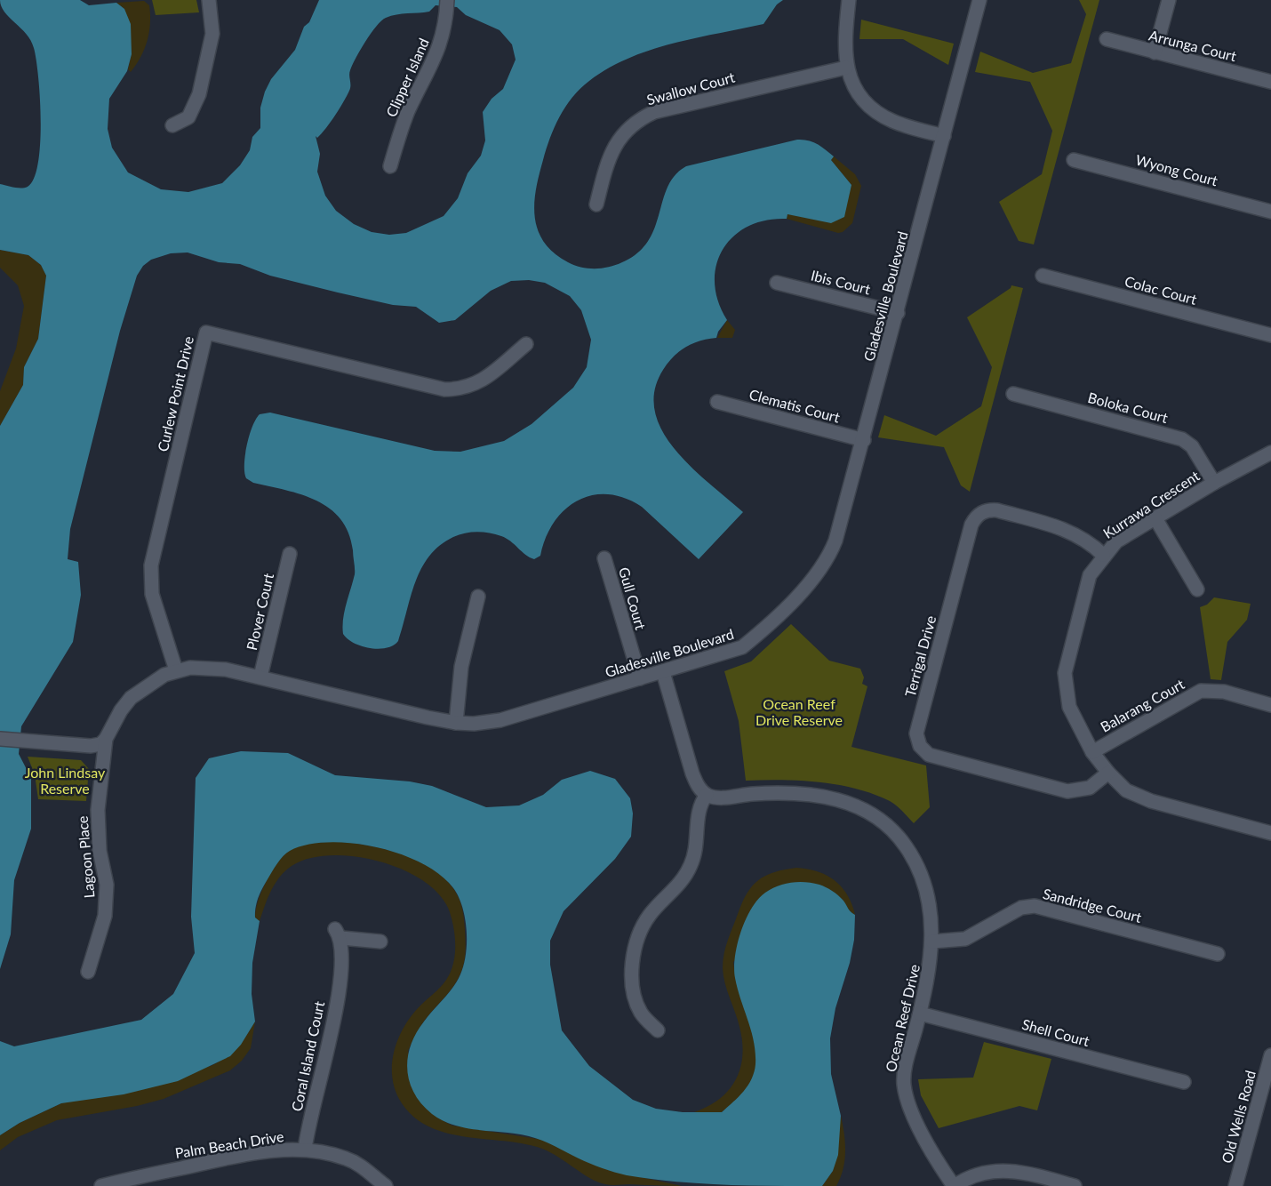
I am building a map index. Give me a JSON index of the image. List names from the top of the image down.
{
  "streets": {
    "street": [
      "Arrunga Court",
      "Clipper Island",
      "Swallow Court",
      "Wyong Court",
      "Ibis Court",
      "Colac Court",
      "Gladesville Boulevard",
      "Curlew Point Drive",
      "Clematis Court",
      "Boloka Court",
      "Kurrawa Crescent",
      "Gull Court",
      "Plover Court",
      "Terrigal Drive",
      "Balarang Court",
      "Lagoon Place",
      "Sandridge Court",
      "Ocean Reef Drive",
      "Shell Court",
      "Coral Island Court",
      "Old Wells Road",
      "Palm Beach Drive"
    ]
  },
  "crossings": [
    ["Ibis Court", "Gladesville Boulevard"],
    ["Gladesville Boulevard", "Curlew Point Drive"],
    ["Gladesville Boulevard", "Clematis Court"],
    ["Gladesville Boulevard", "Gull Court"],
    ["Gladesville Boulevard", "Plover Court"],
    ["Gladesville Boulevard", "Lagoon Place"],
    ["Boloka Court", "Kurrawa Crescent"],
    ["Kurrawa Crescent", "Terrigal Drive"],
    ["Kurrawa Crescent", "Balarang Court"],
    ["Sandridge Court", "Ocean Reef Drive"],
    ["Ocean Reef Drive", "Shell Court"],
    ["Coral Island Court", "Palm Beach Drive"]
  ],
  "parks": ["Ocean Reef Drive Reserve", "John Lindsay Reserve"]
}
